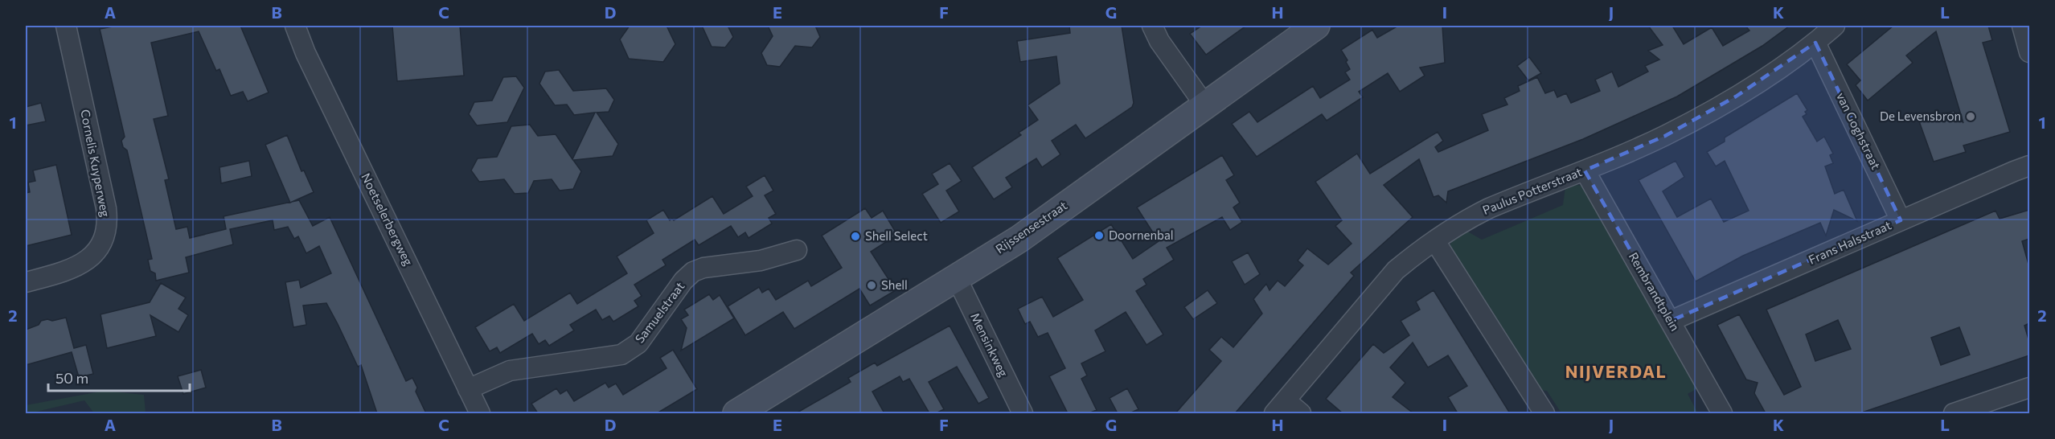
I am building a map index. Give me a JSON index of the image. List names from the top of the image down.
{
  "streets": {
    "main road": ["Rijssensestraat"],
    "street": [
      "van Goghstraat",
      "Cornelis Kuyperweg",
      "Paulus Potterstraat",
      "Noetselerbergweg",
      "Frans Halsstraat",
      "Rembrandtplein",
      "Samuelstraat",
      "Mensinkweg"
    ]
  },
  "crossings": [
    ["van Goghstraat", "Paulus Potterstraat"],
    ["van Goghstraat", "Frans Halsstraat"],
    ["Paulus Potterstraat", "Rembrandtplein"],
    ["Noetselerbergweg", "Samuelstraat"],
    ["Rijssensestraat", "Mensinkweg"],
    ["Frans Halsstraat", "Rembrandtplein"]
  ],
  "districts": ["NIJVERDAL"],
  "places": [
    "De Levensbron",
    "Doornenbal",
    "Shell Select",
    "Shell"
  ],
  "scale_bar": "50 m",
  "grid": {
    "columns": [
      "A",
      "B",
      "C",
      "D",
      "E",
      "F",
      "G",
      "H",
      "I",
      "J",
      "K",
      "L"
    ],
    "rows": ["1", "2"]
  }
}
